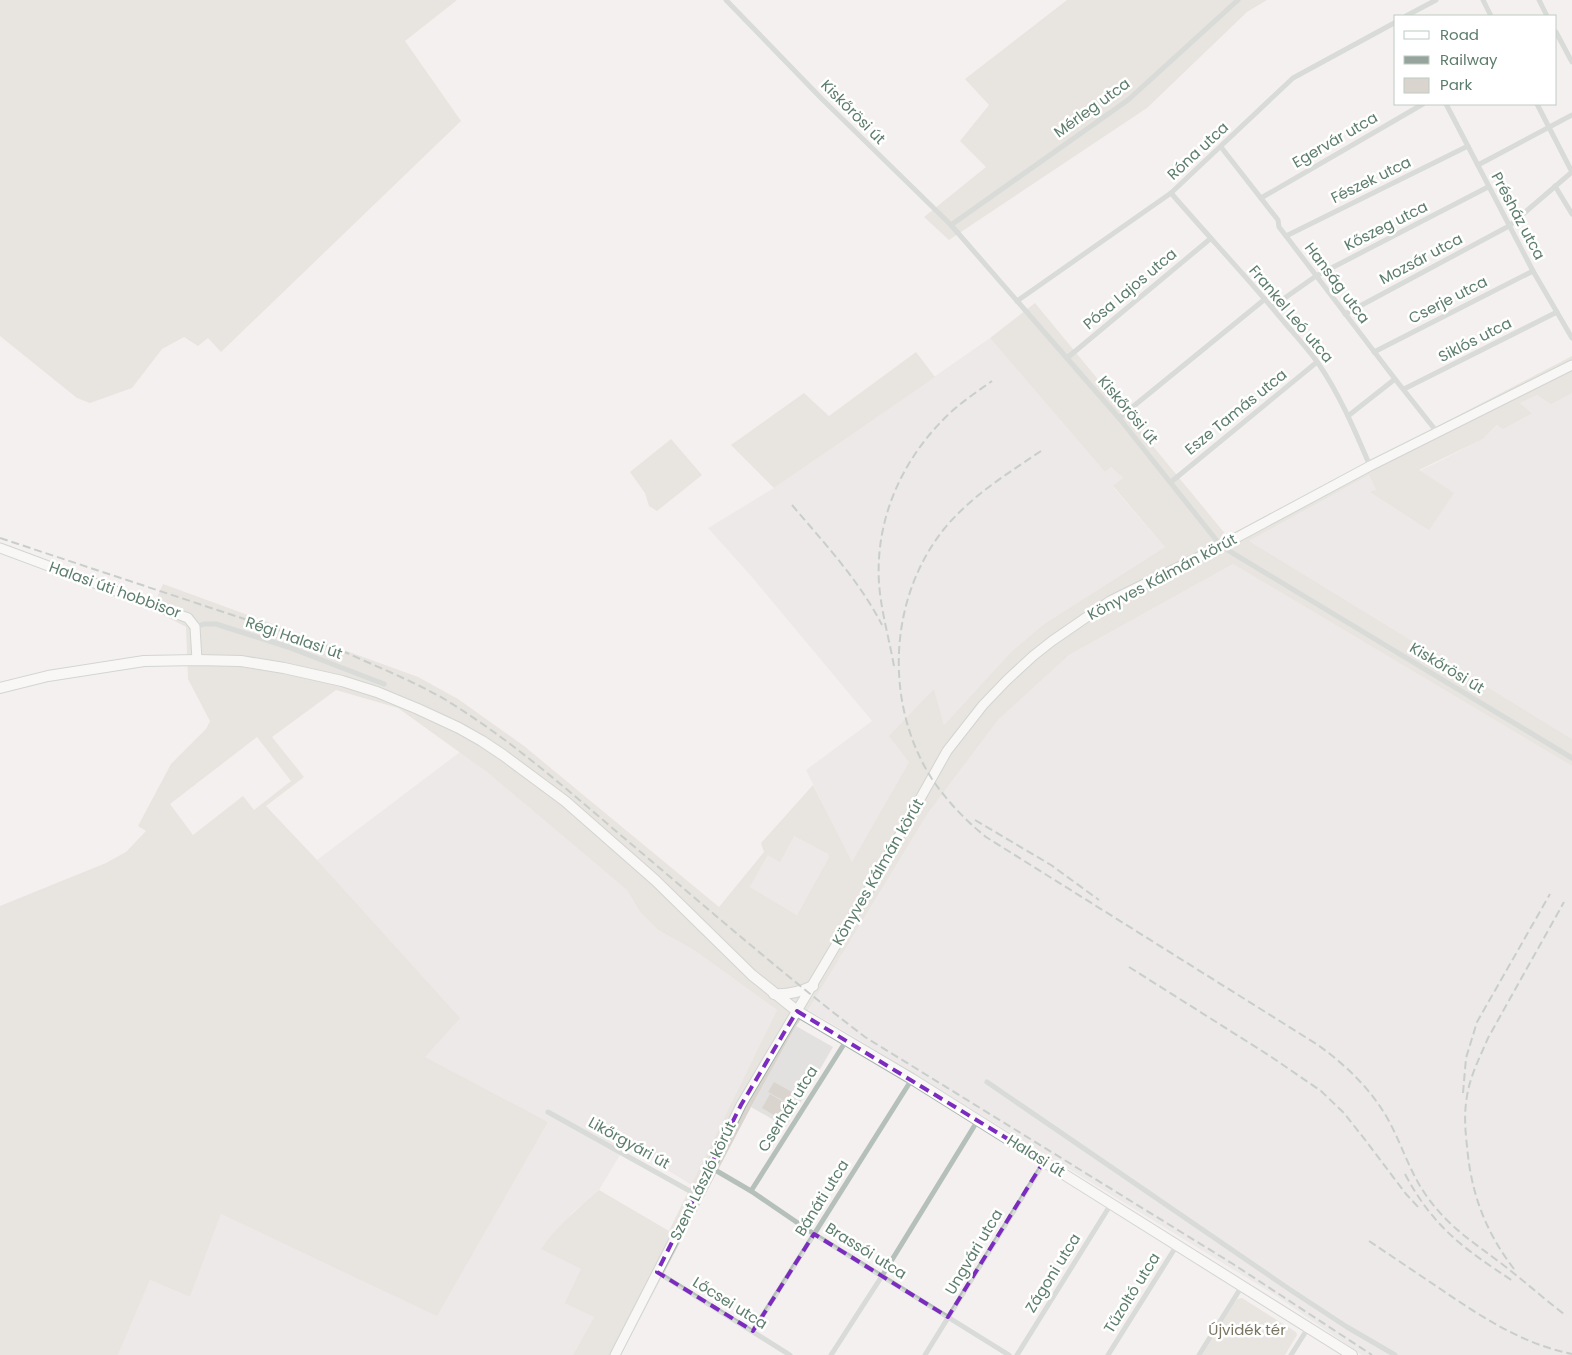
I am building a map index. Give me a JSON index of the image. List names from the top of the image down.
{
  "streets": {
    "main road": ["Halasi út"],
    "street": [
      "Mérleg utca",
      "Kiskőrösi út",
      "Egervár utca",
      "Róna utca",
      "Fészek utca",
      "Présház utca",
      "Kőszeg utca",
      "Mozsár utca",
      "Hanság utca",
      "Pósa Lajos utca",
      "Cserje utca",
      "Frankel Leó utca",
      "Siklós utca",
      "Esze Tamás utca",
      "Könyves Kálmán körút",
      "Halasi úti hobbisor",
      "Régi Halasi út",
      "Cserhát utca",
      "Likőrgyári út",
      "Szent László körút",
      "Bánáti utca",
      "Brassói utca",
      "Ungvári utca",
      "Zágoni utca",
      "Tűzoltó utca",
      "Lőcsei utca"
    ]
  },
  "crossings": [
    ["Mérleg utca", "Kiskőrösi út"],
    ["Kiskőrösi út", "Róna utca"],
    ["Kiskőrösi út", "Pósa Lajos utca"],
    ["Kiskőrösi út", "Esze Tamás utca"],
    ["Kiskőrösi út", "Könyves Kálmán körút"],
    ["Egervár utca", "Hanság utca"],
    ["Róna utca", "Hanság utca"],
    ["Róna utca", "Frankel Leó utca"],
    ["Fészek utca", "Présház utca"],
    ["Fészek utca", "Hanság utca"],
    ["Présház utca", "Kőszeg utca"],
    ["Présház utca", "Mozsár utca"],
    ["Présház utca", "Cserje utca"],
    ["Présház utca", "Siklós utca"],
    ["Kőszeg utca", "Hanság utca"],
    ["Kőszeg utca", "Frankel Leó utca"],
    ["Mozsár utca", "Hanság utca"],
    ["Hanság utca", "Cserje utca"],
    ["Hanság utca", "Siklós utca"],
    ["Hanság utca", "Könyves Kálmán körút"],
    ["Pósa Lajos utca", "Frankel Leó utca"],
    ["Frankel Leó utca", "Esze Tamás utca"],
    ["Frankel Leó utca", "Könyves Kálmán körút"],
    ["Könyves Kálmán körút", "Halasi út"],
    ["Könyves Kálmán körút", "Szent László körút"],
    ["Halasi úti hobbisor", "Régi Halasi út"],
    ["Halasi úti hobbisor", "Halasi út"],
    ["Cserhát utca", "Halasi út"],
    ["Cserhát utca", "Brassói utca"],
    ["Likőrgyári út", "Szent László körút"],
    ["Halasi út", "Szent László körút"],
    ["Halasi út", "Bánáti utca"],
    ["Halasi út", "Ungvári utca"],
    ["Halasi út", "Zágoni utca"],
    ["Halasi út", "Tűzoltó utca"],
    ["Szent László körút", "Brassói utca"],
    ["Szent László körút", "Lőcsei utca"],
    ["Bánáti utca", "Brassói utca"],
    ["Bánáti utca", "Lőcsei utca"],
    ["Brassói utca", "Ungvári utca"]
  ],
  "parks": ["Újvidék tér"],
  "legend": ["Road", "Railway", "Park"]
}
